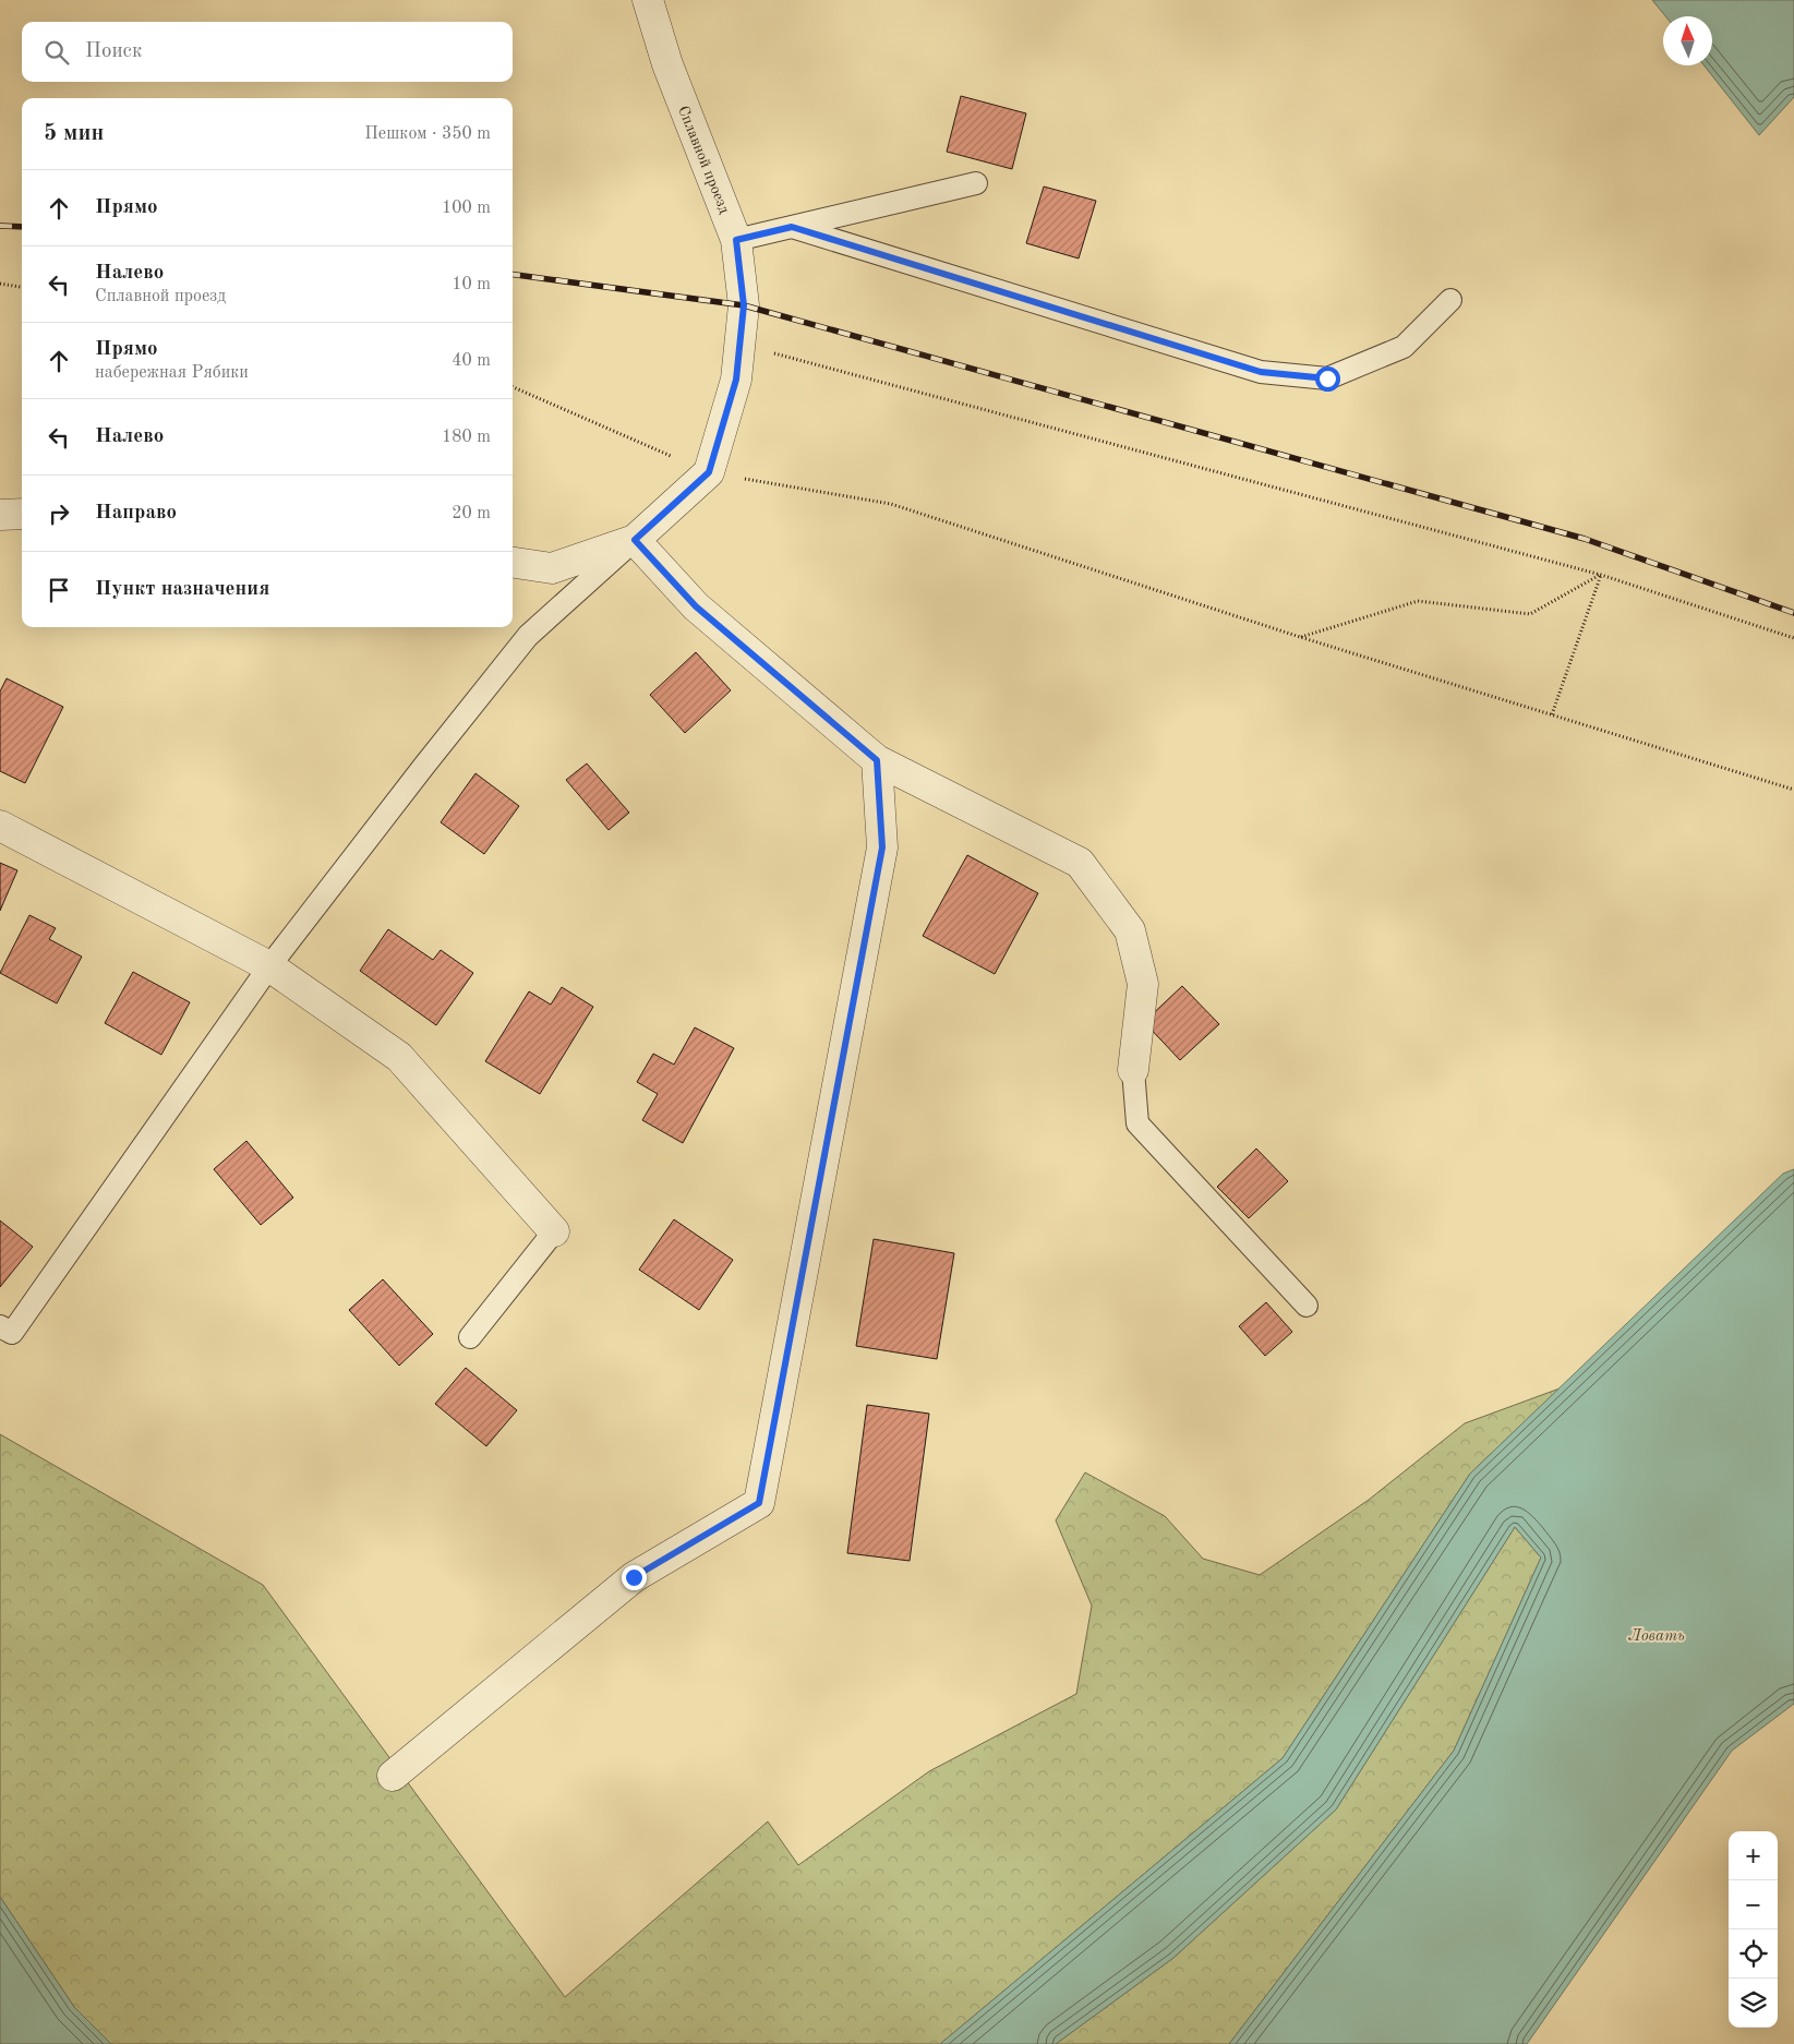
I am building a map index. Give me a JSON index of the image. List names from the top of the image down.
{
  "streets": {
    "street": ["Сплавной проезд"]
  },
  "water": ["Ловать"],
  "north": "top",
  "page": {
    "search": "Поиск",
    "heading": ["5 мин", "Пешком · 350 m"],
    "list": [
      ["Прямо", "100 m"],
      ["Налево", "Сплавной проезд", "10 m"],
      ["Прямо", "набережная Рябики", "40 m"],
      ["Налево", "180 m"],
      ["Направо", "20 m"],
      "Пункт назначения"
    ],
    "map_buttons": ["+", "−"]
  }
}
